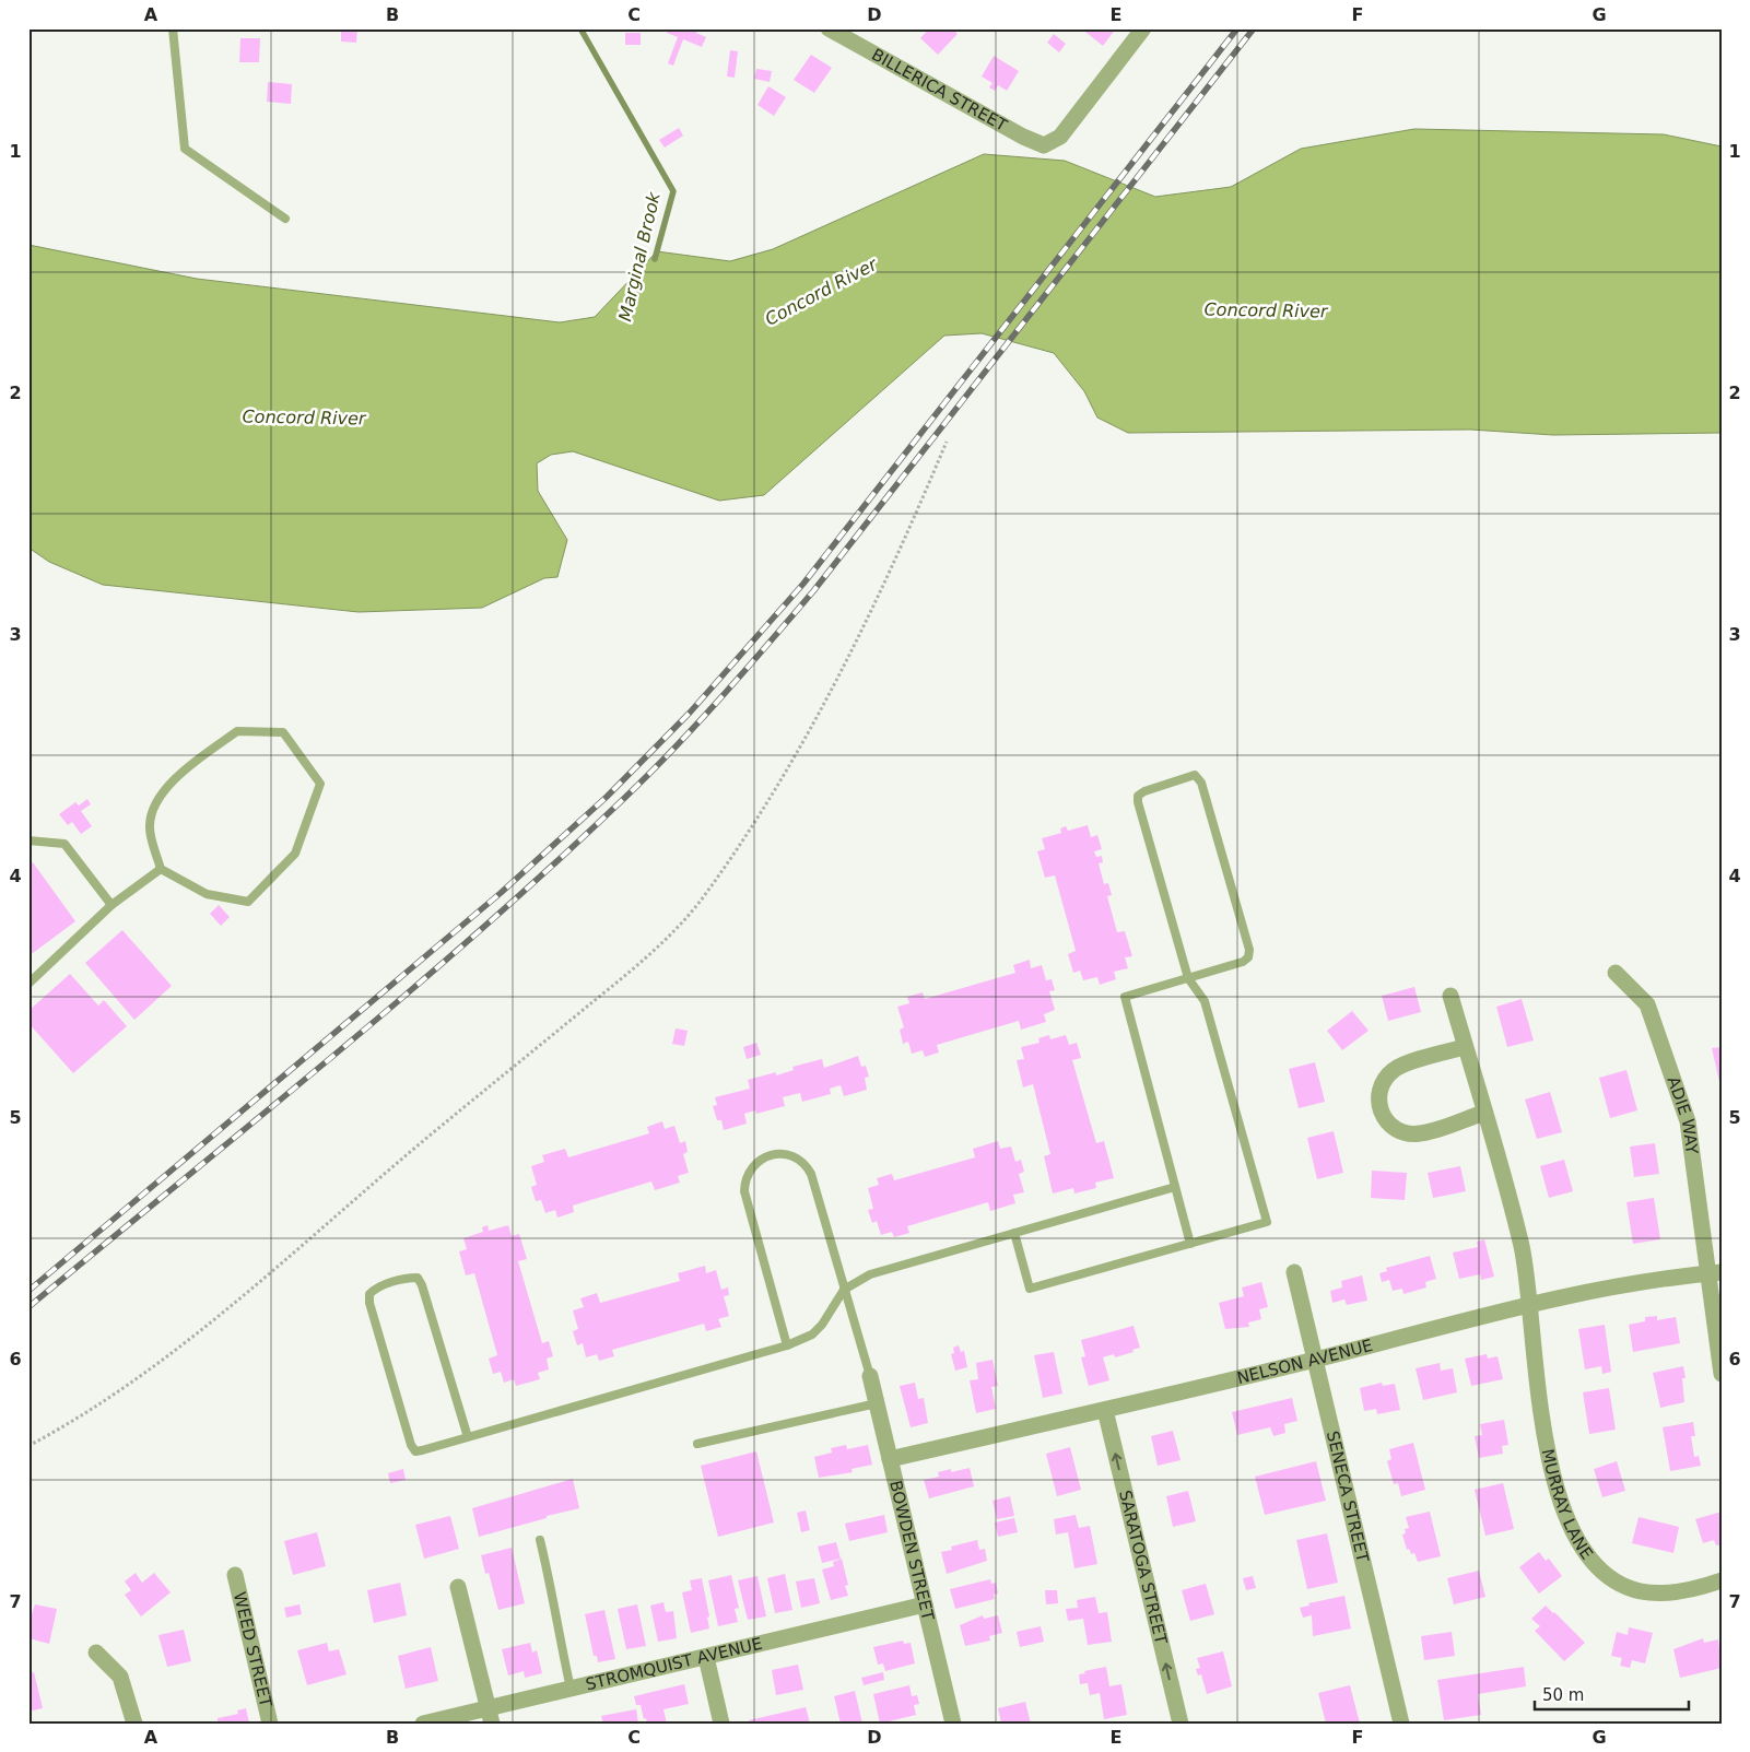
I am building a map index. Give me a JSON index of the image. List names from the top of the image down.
{
  "streets": {
    "street": [
      "BILLERICA STREET",
      "ADIE WAY",
      "NELSON AVENUE",
      "SENECA STREET",
      "MURRAY LANE",
      "BOWDEN STREET",
      "SARATOGA STREET",
      "WEED STREET",
      "STROMQUIST AVENUE"
    ]
  },
  "crossings": [
    ["ADIE WAY", "NELSON AVENUE"],
    ["NELSON AVENUE", "SENECA STREET"],
    ["NELSON AVENUE", "MURRAY LANE"],
    ["NELSON AVENUE", "BOWDEN STREET"],
    ["NELSON AVENUE", "SARATOGA STREET"],
    ["BOWDEN STREET", "STROMQUIST AVENUE"]
  ],
  "one_way": ["SARATOGA STREET"],
  "water": ["Marginal Brook", "Concord River"],
  "scale_bar": "50 m",
  "grid": {
    "columns": [
      "A",
      "B",
      "C",
      "D",
      "E",
      "F",
      "G"
    ],
    "rows": [
      "1",
      "2",
      "3",
      "4",
      "5",
      "6",
      "7"
    ]
  }
}
